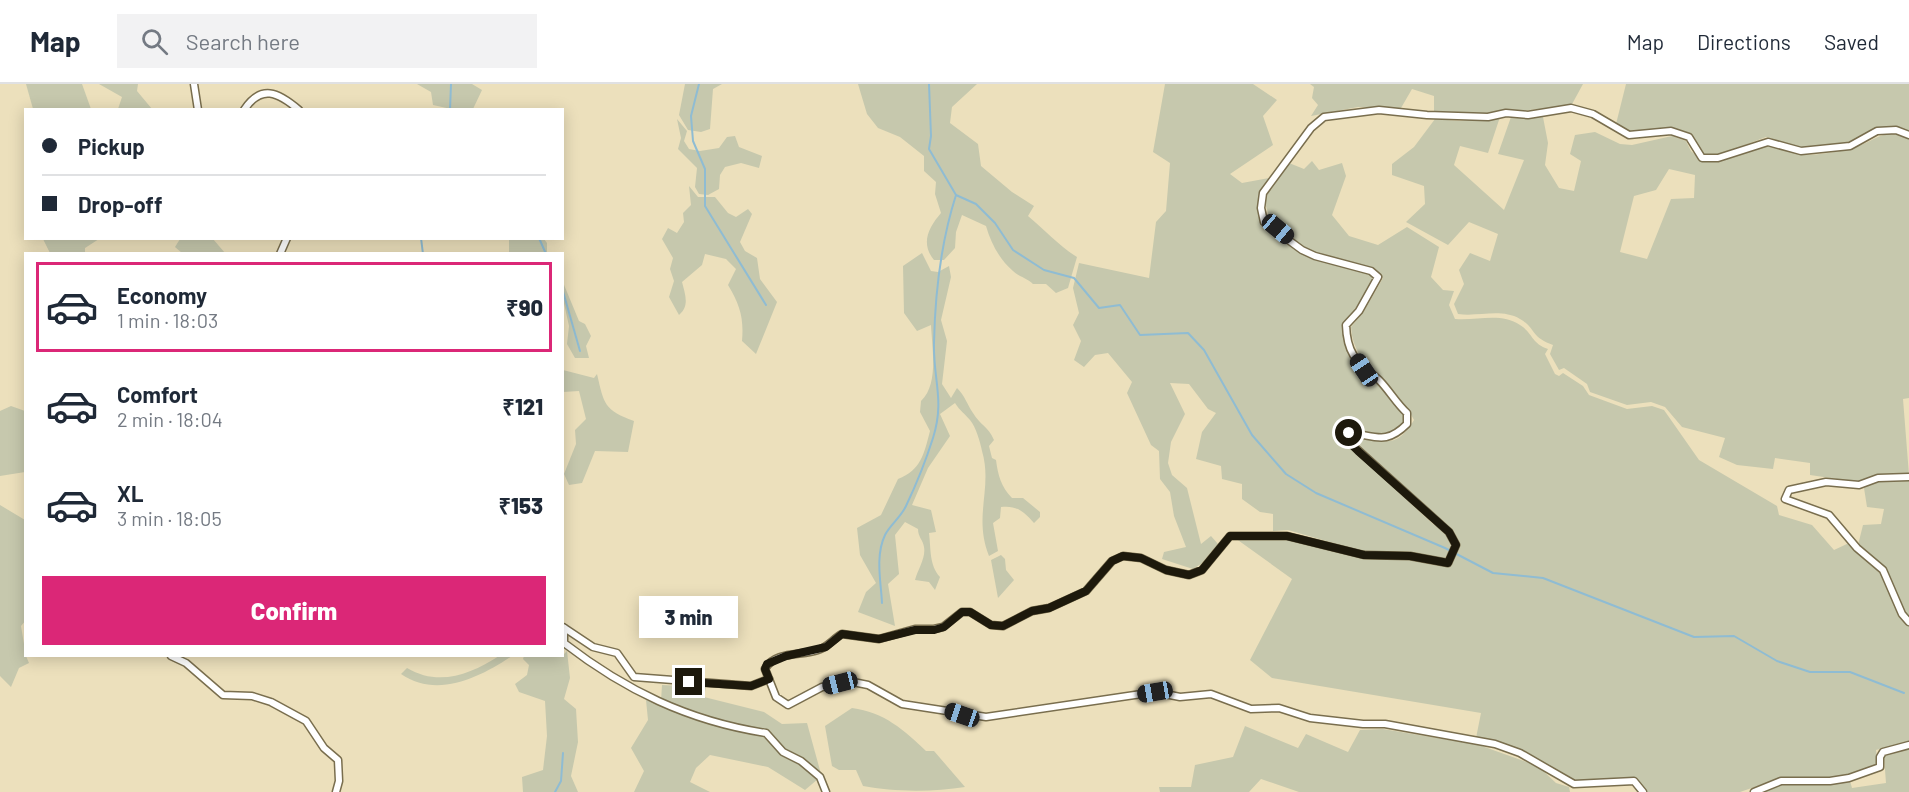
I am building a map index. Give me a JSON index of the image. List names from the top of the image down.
{
  "page": {
    "header": "Map",
    "search": "Search here",
    "nav": ["Map", "Directions", "Saved"],
    "banner": ["Pickup", "Drop-off"],
    "list": [
      {
        "name": "Economy",
        "note": "1 min · 18:03",
        "value": "₹90"
      },
      {
        "name": "Comfort",
        "note": "2 min · 18:04",
        "value": "₹121"
      },
      {
        "name": "XL",
        "note": "3 min · 18:05",
        "value": "₹153"
      }
    ],
    "buttons": "Confirm",
    "bubble": "3 min"
  }
}
